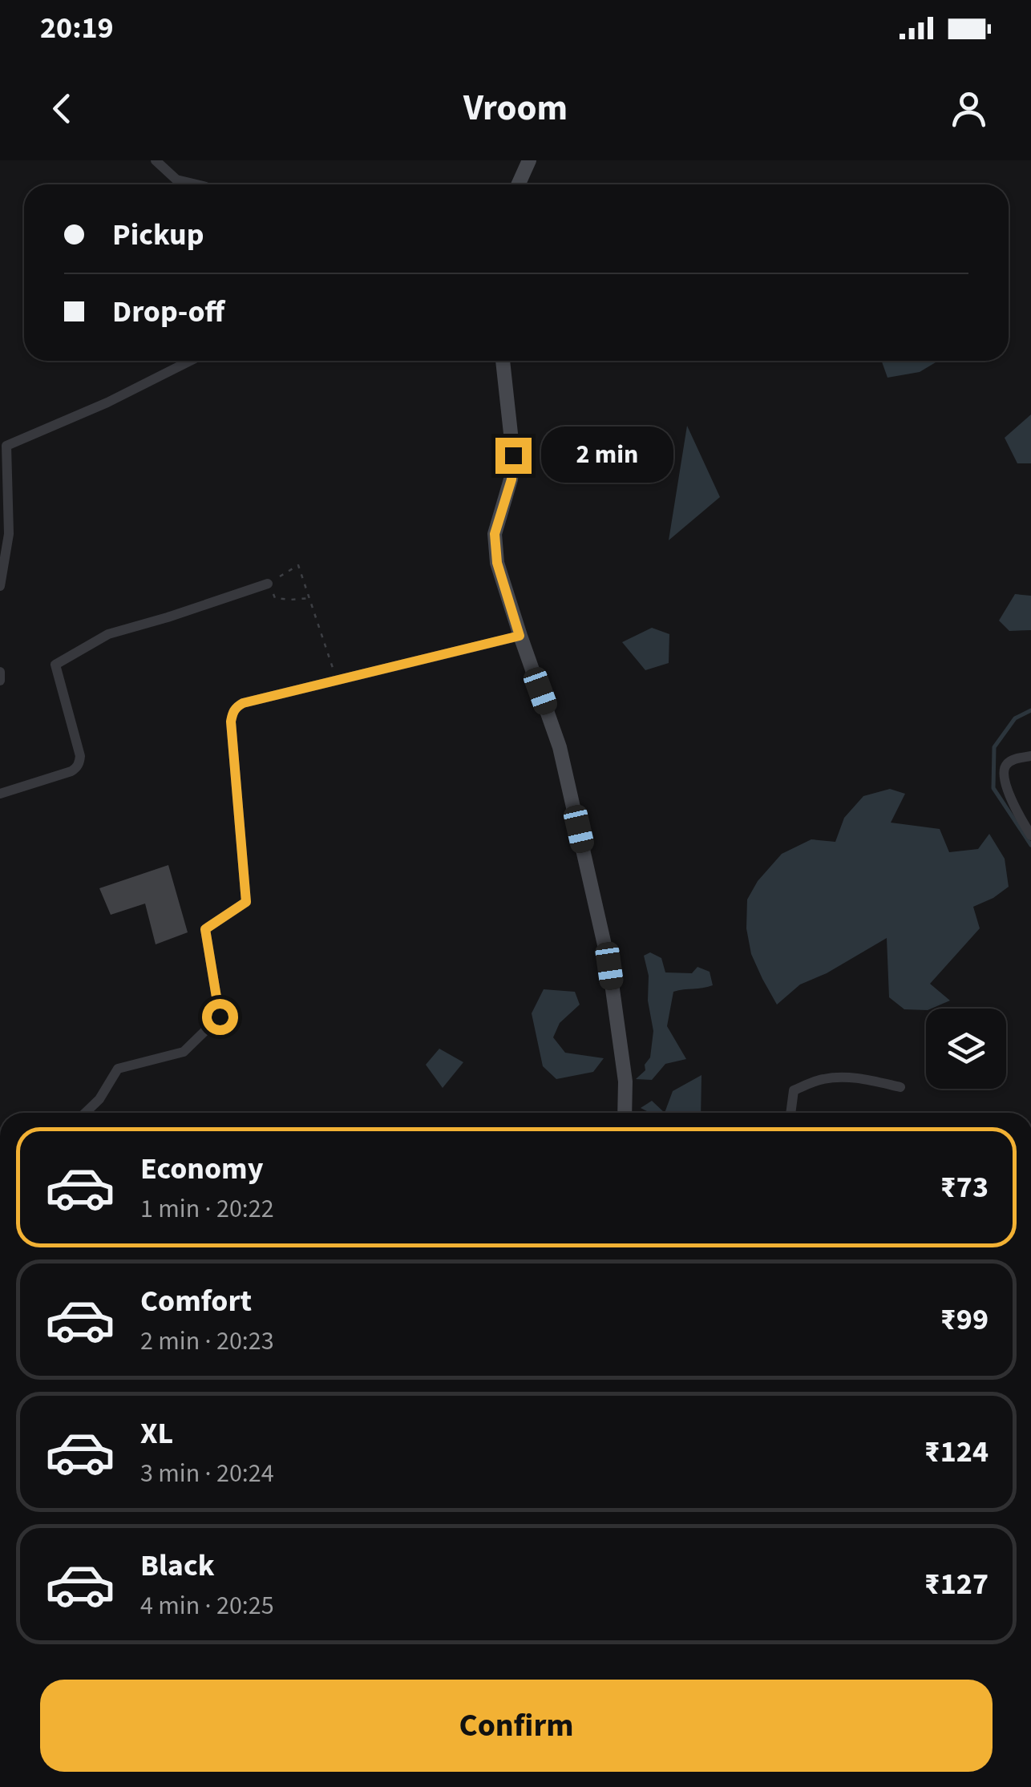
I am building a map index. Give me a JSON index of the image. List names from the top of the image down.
{
  "page": {
    "status": "20:19",
    "header": "Vroom",
    "banner": ["Pickup", "Drop-off"],
    "bubble": "2 min",
    "list": [
      {
        "name": "Economy",
        "note": "1 min · 20:22",
        "value": "₹73"
      },
      {
        "name": "Comfort",
        "note": "2 min · 20:23",
        "value": "₹99"
      },
      {
        "name": "XL",
        "note": "3 min · 20:24",
        "value": "₹124"
      },
      {
        "name": "Black",
        "note": "4 min · 20:25",
        "value": "₹127"
      }
    ],
    "buttons": "Confirm"
  }
}
